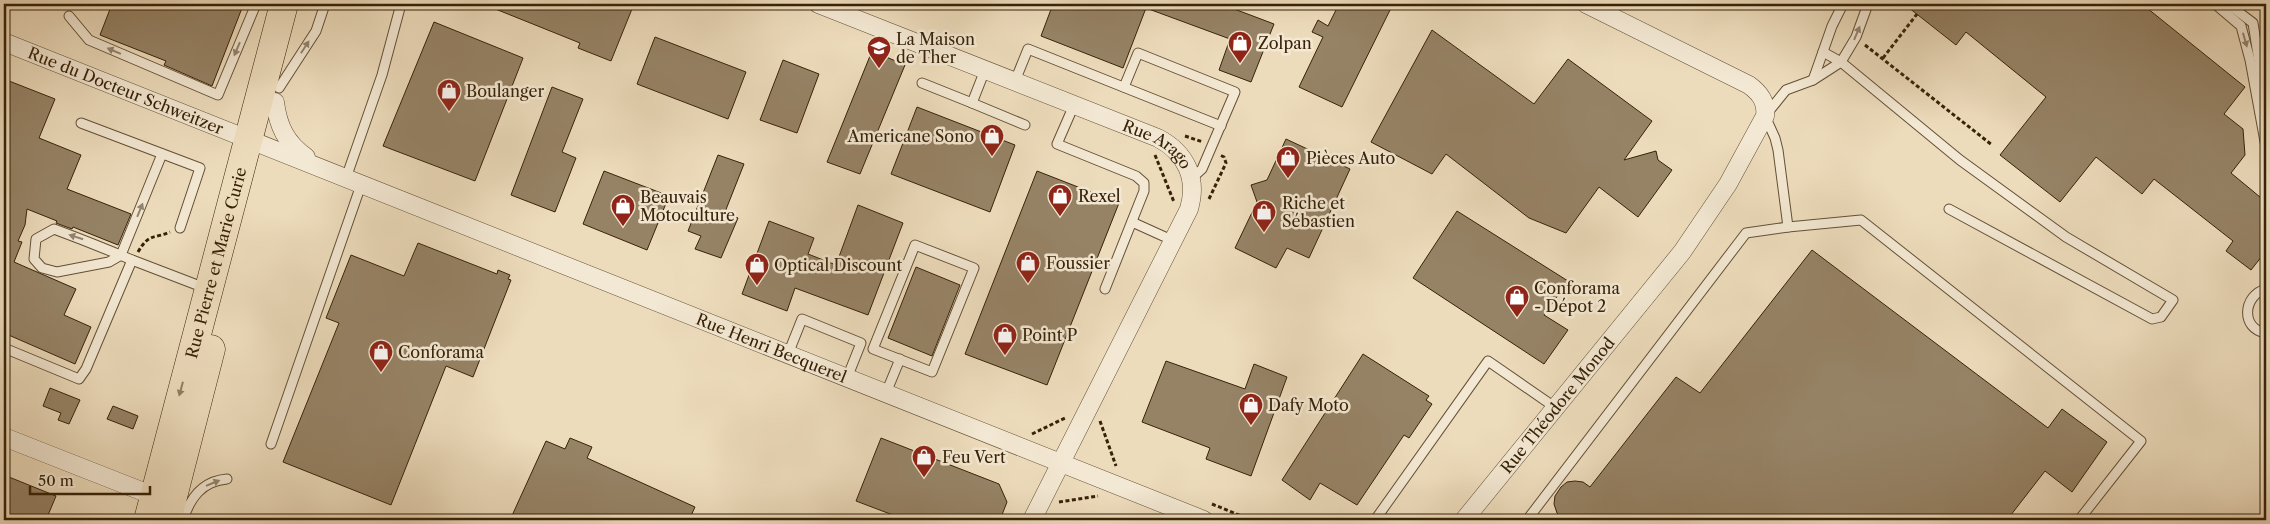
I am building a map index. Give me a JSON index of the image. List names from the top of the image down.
{
  "streets": {
    "main road": ["Rue Pierre et Marie Curie"],
    "street": [
      "Rue du Docteur Schweitzer",
      "Rue Arago",
      "Rue Henri Becquerel",
      "Rue Théodore Monod"
    ]
  },
  "crossings": [
    ["Rue du Docteur Schweitzer", "Rue Pierre et Marie Curie"],
    ["Rue du Docteur Schweitzer", "Rue Henri Becquerel"],
    ["Rue Arago", "Rue Henri Becquerel"],
    ["Rue Pierre et Marie Curie", "Rue Henri Becquerel"]
  ],
  "places": {
    "shop": [
      "Zolpan",
      "Boulanger",
      "Americane Sono",
      "Pièces Auto",
      "Rexel",
      "Beauvais Motoculture",
      "Riche et Sébastien",
      "Foussier",
      "Optical Discount",
      "Conforama - Dépot 2",
      "Point P",
      "Conforama",
      "Dafy Moto",
      "Feu Vert"
    ],
    "school or university": ["La Maison de Ther"]
  },
  "scale_bar": "50 m"
}
